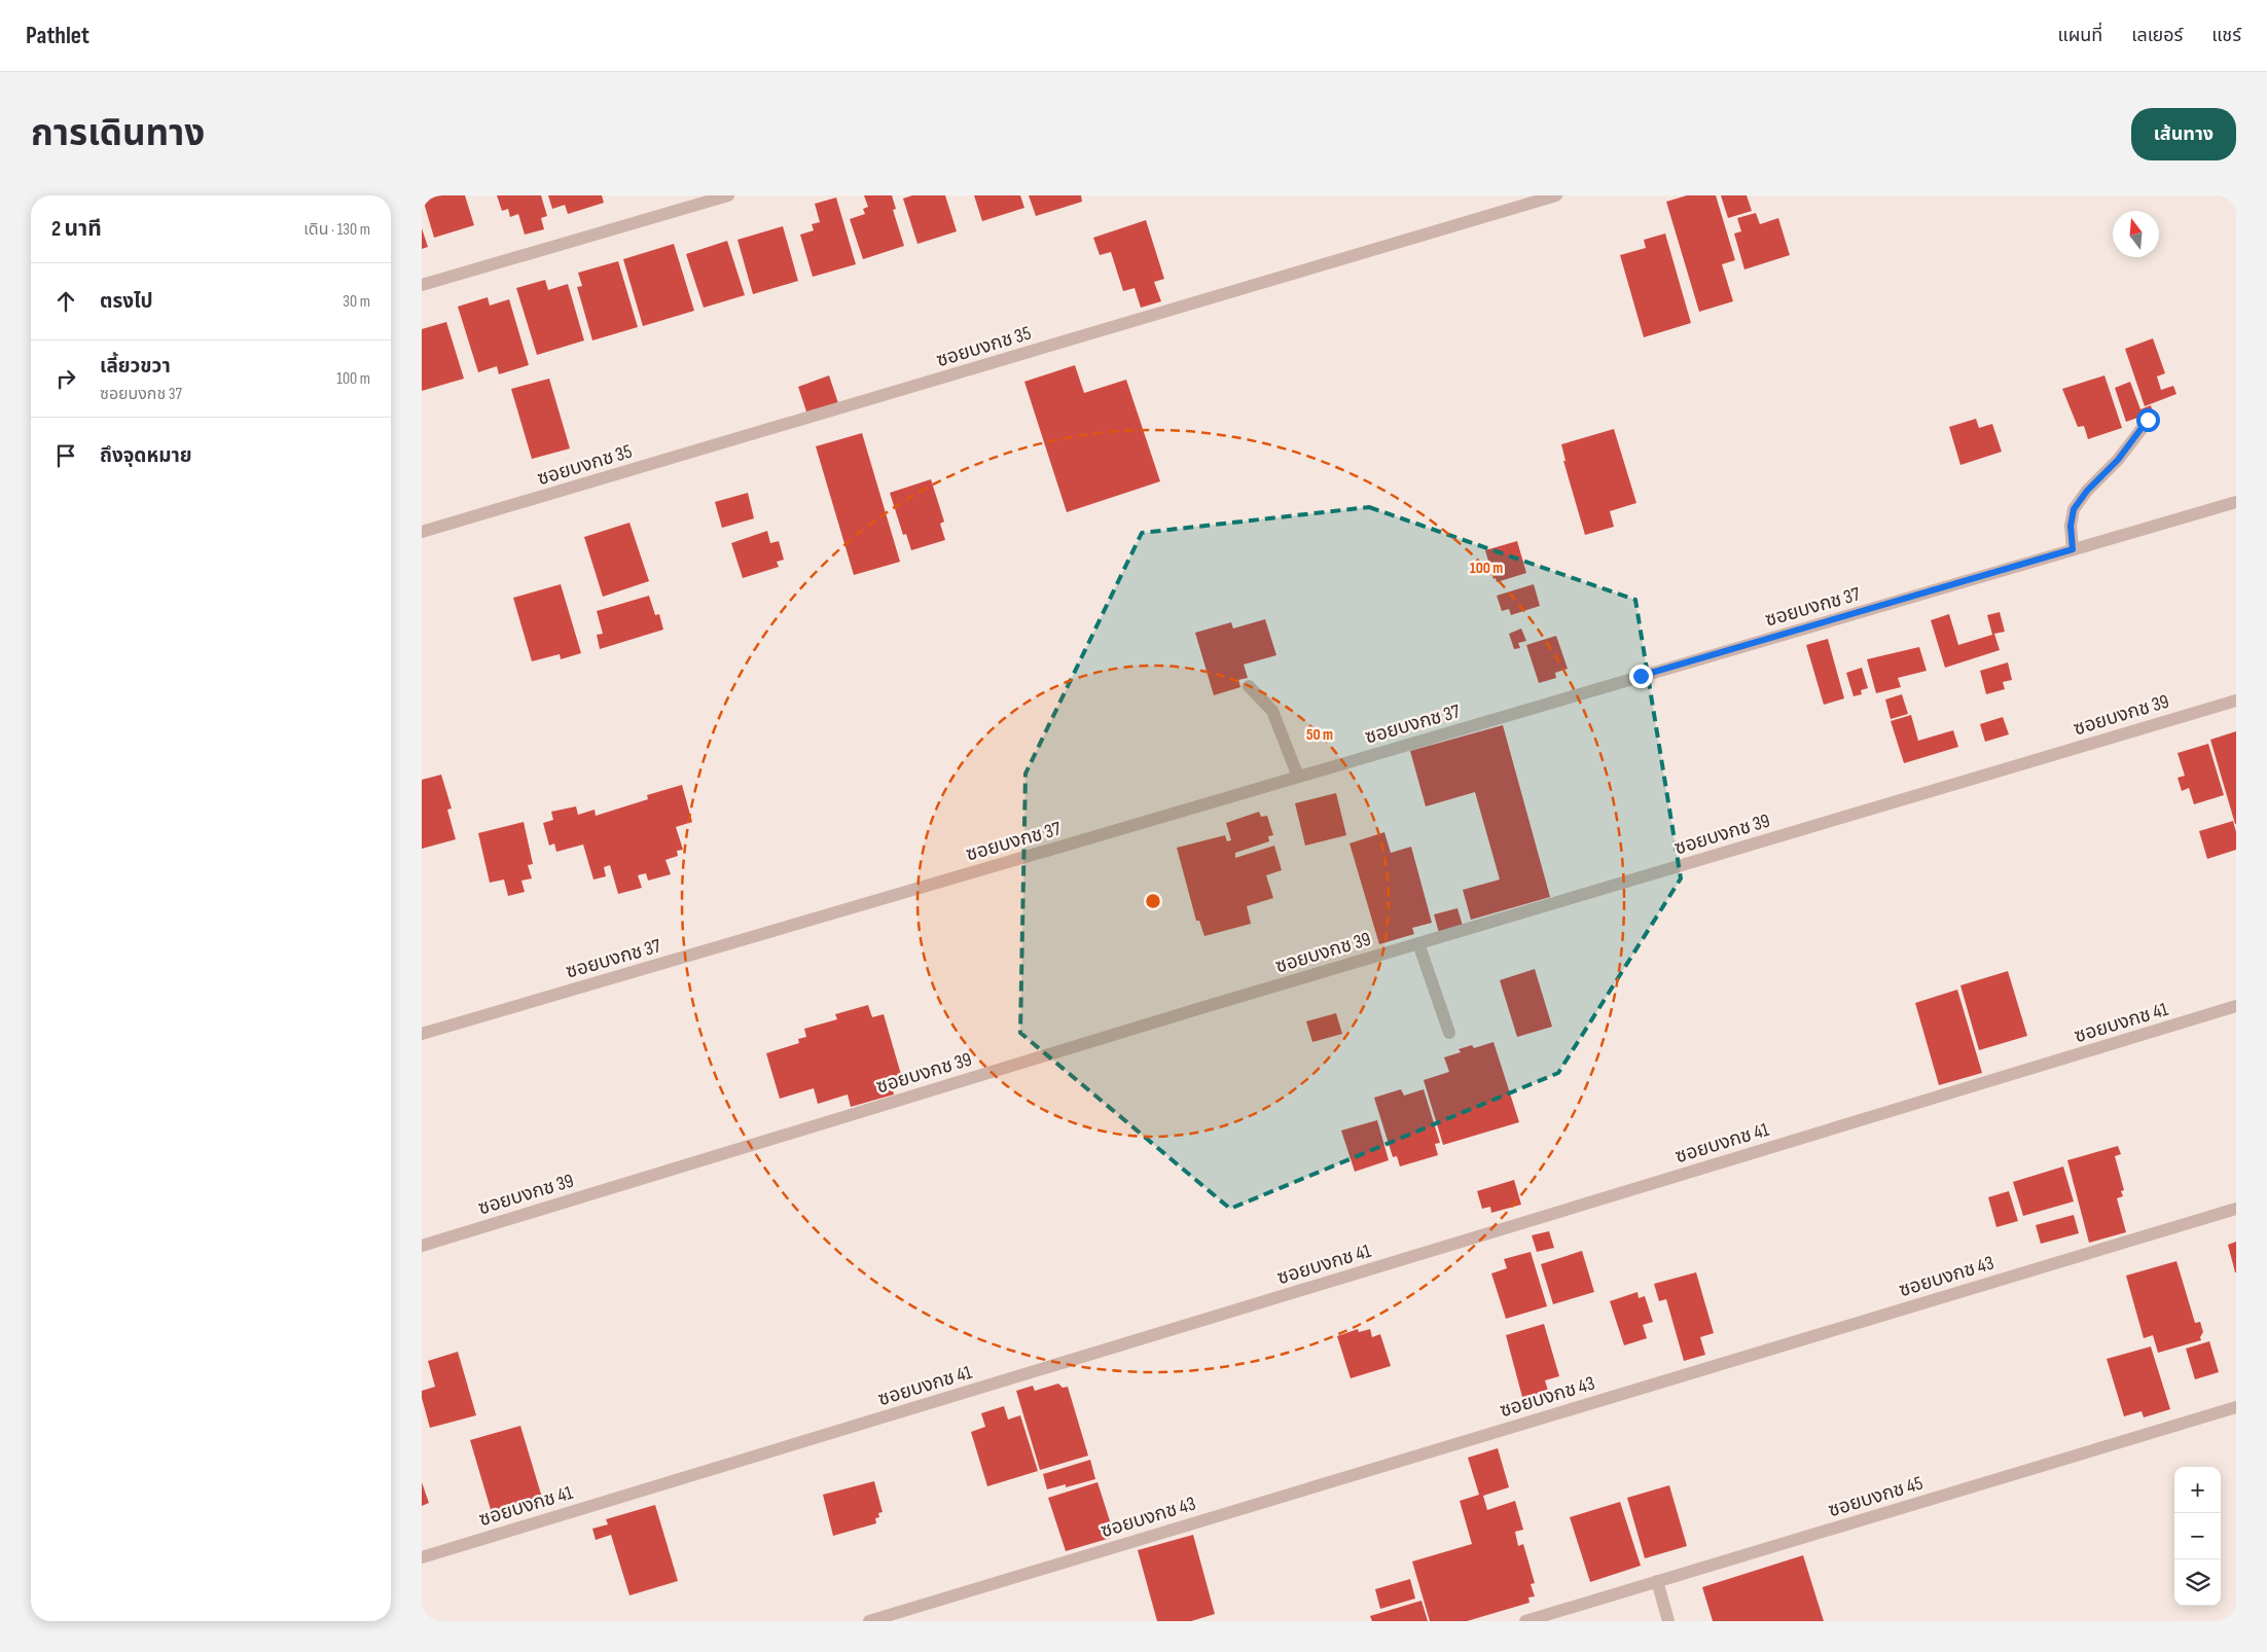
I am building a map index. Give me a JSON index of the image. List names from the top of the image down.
{
  "streets": {
    "street": [
      "ซอยบงกช 35",
      "ซอยบงกช 37",
      "ซอยบงกช 39",
      "ซอยบงกช 41",
      "ซอยบงกช 43",
      "ซอยบงกช 45"
    ]
  },
  "north": "top",
  "page": {
    "header": "Pathlet",
    "nav": ["แผนที่", "เลเยอร์", "แชร์"],
    "title": "การเดินทาง",
    "buttons": "เส้นทาง",
    "heading": ["2 นาที", "เดิน · 130 m"],
    "list": [
      ["ตรงไป", "30 m"],
      ["เลี้ยวขวา", "ซอยบงกช 37", "100 m"],
      "ถึงจุดหมาย"
    ],
    "map_buttons": ["+", "−"]
  },
  "rings": ["100 m", "50 m"]
}
